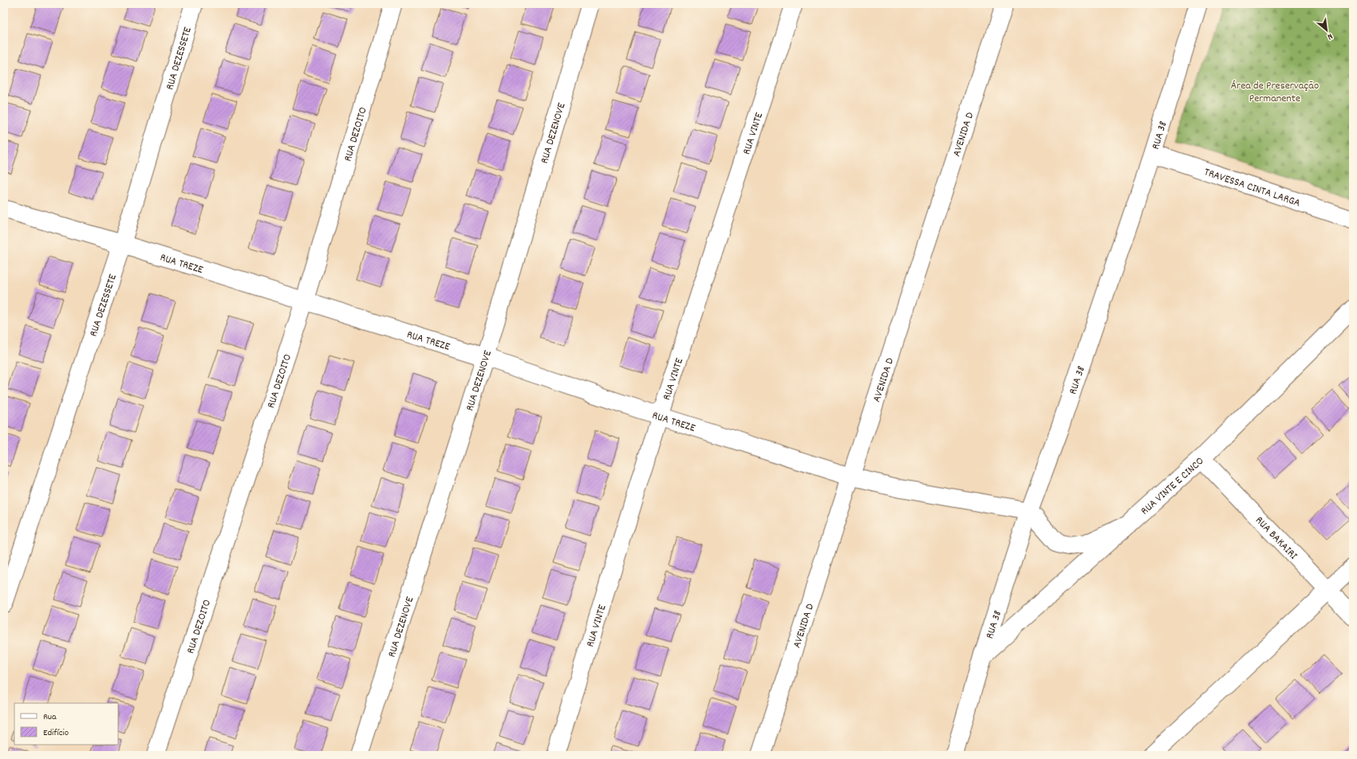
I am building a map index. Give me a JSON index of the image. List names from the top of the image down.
{
  "streets": {
    "street": [
      "RUA DEZESSETE",
      "RUA DEZENOVE",
      "RUA VINTE",
      "RUA DEZOITO",
      "AVENIDA D",
      "RUA 38",
      "TRAVESSA CINTA LARGA",
      "RUA TREZE",
      "RUA VINTE E CINCO",
      "RUA BAKAIRI"
    ]
  },
  "crossings": [
    ["RUA DEZESSETE", "RUA TREZE"],
    ["RUA DEZENOVE", "RUA TREZE"],
    ["RUA VINTE", "RUA TREZE"],
    ["RUA DEZOITO", "RUA TREZE"],
    ["AVENIDA D", "RUA TREZE"],
    ["RUA 38", "TRAVESSA CINTA LARGA"],
    ["RUA 38", "RUA TREZE"],
    ["RUA 38", "RUA VINTE E CINCO"],
    ["RUA VINTE E CINCO", "RUA BAKAIRI"]
  ],
  "parks": ["Área de Preservação Permanente"],
  "legend": ["Rua", "Edifício"],
  "north": "bottom right"
}
